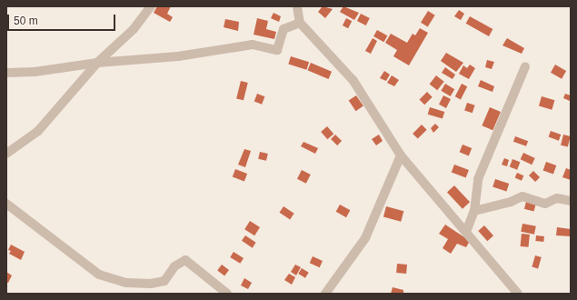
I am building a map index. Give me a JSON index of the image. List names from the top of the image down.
{
  "scale_bar": "50 m"
}
